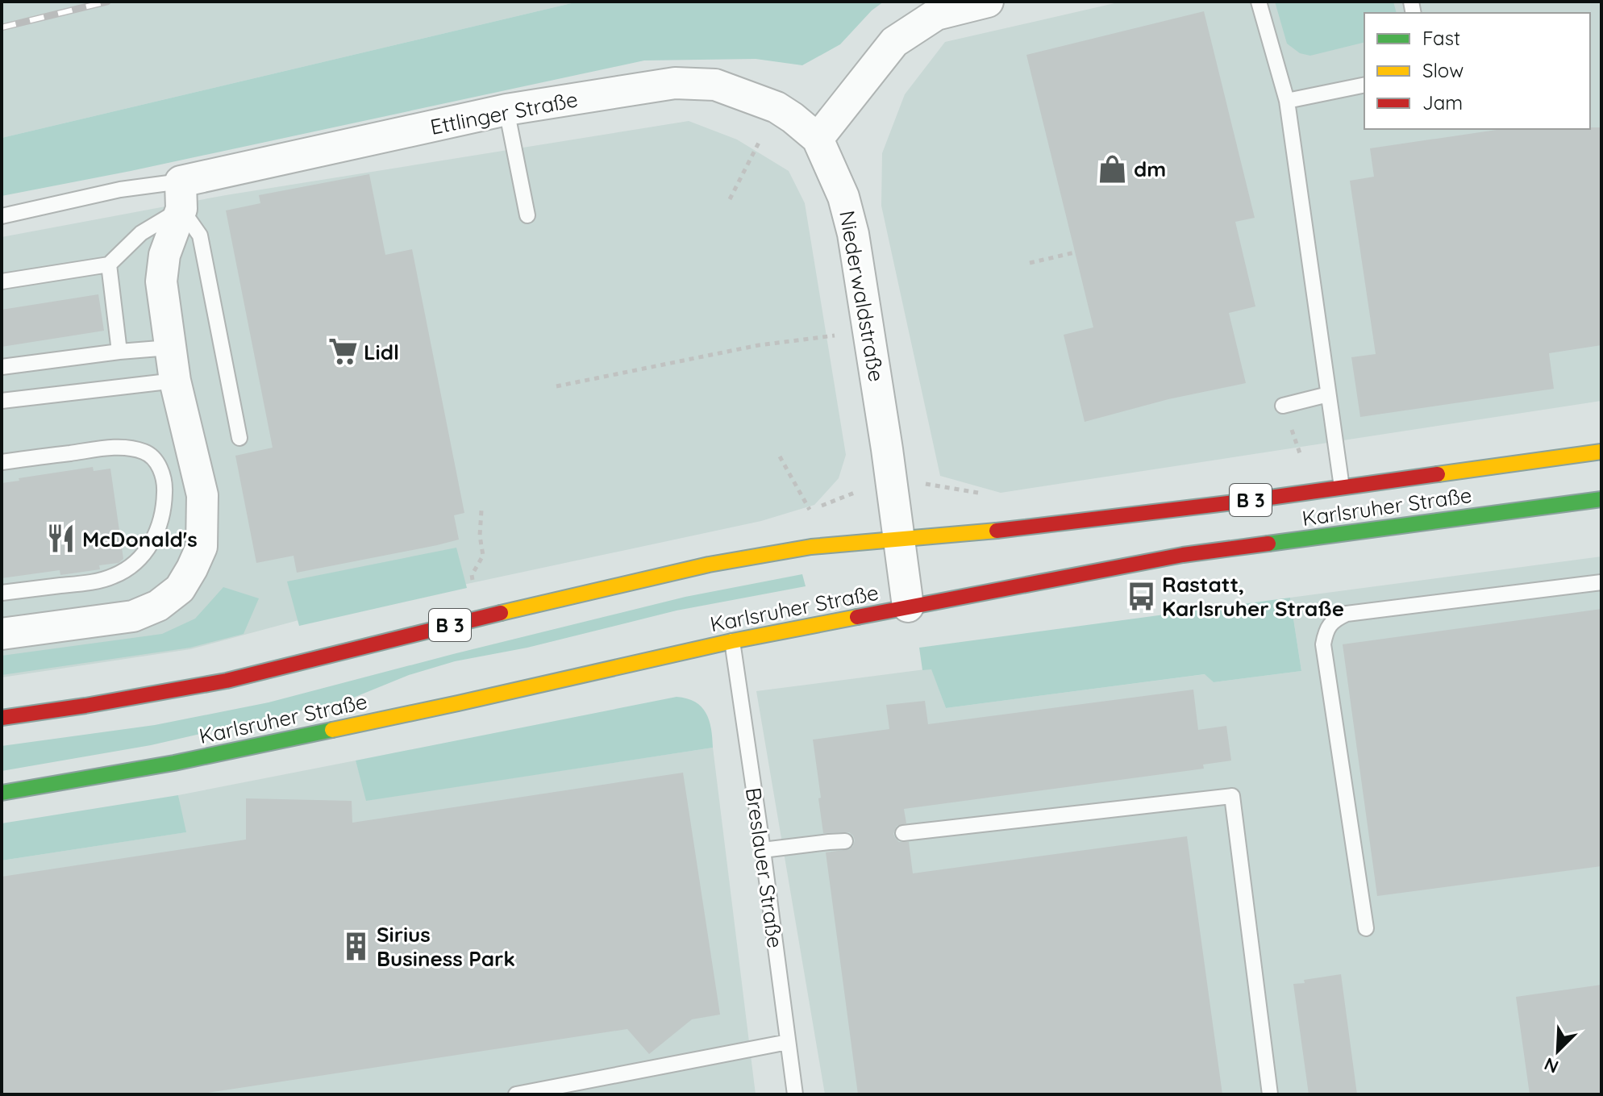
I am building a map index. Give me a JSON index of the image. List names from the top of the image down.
{
  "streets": {
    "main road": ["B 3", "Karlsruher Straße"],
    "street": ["Ettlinger Straße", "Niederwaldstraße"],
    "lane": ["Breslauer Straße"]
  },
  "crossings": [
    ["Ettlinger Straße", "Niederwaldstraße"],
    ["Niederwaldstraße", "Karlsruher Straße"],
    ["Karlsruher Straße", "Breslauer Straße"]
  ],
  "places": {
    "shop": ["dm"],
    "supermarket": ["Lidl"],
    "restaurant": ["McDonald's"],
    "bus stop": ["Rastatt, Karlsruher Straße"],
    "building": ["Sirius Business Park"]
  },
  "legend": ["Fast", "Slow", "Jam"],
  "north": "bottom left"
}
